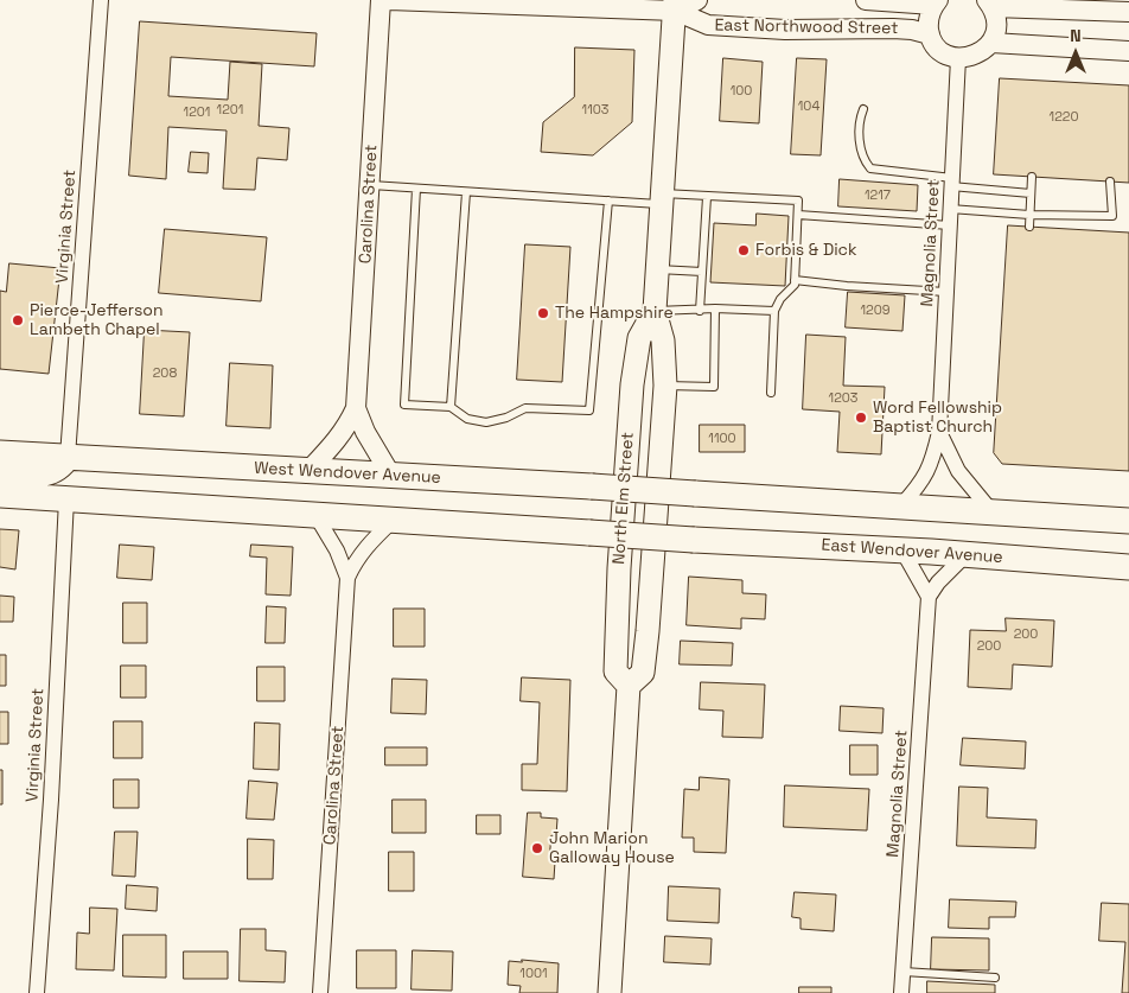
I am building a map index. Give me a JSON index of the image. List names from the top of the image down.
{
  "streets": {
    "highway": ["West Wendover Avenue", "East Wendover Avenue"],
    "main road": ["North Elm Street"],
    "street": [
      "East Northwood Street",
      "Carolina Street",
      "Virginia Street",
      "Magnolia Street"
    ]
  },
  "crossings": [
    ["East Northwood Street", "North Elm Street"],
    ["Carolina Street", "West Wendover Avenue"],
    ["Carolina Street", "East Wendover Avenue"],
    ["Virginia Street", "West Wendover Avenue"],
    ["Magnolia Street", "West Wendover Avenue"]
  ],
  "places": [
    "Forbis & Dick",
    "The Hampshire",
    "Pierce-Jefferson Lambeth Chapel",
    "Word Fellowship Baptist Church",
    "John Marion Galloway House"
  ],
  "house_numbers": [
    "100",
    "104",
    "1201",
    "1103",
    "1201",
    "1220",
    "1217",
    "1209",
    "208",
    "1203",
    "1100",
    "200",
    "200",
    "1001"
  ],
  "north": "top"
}
